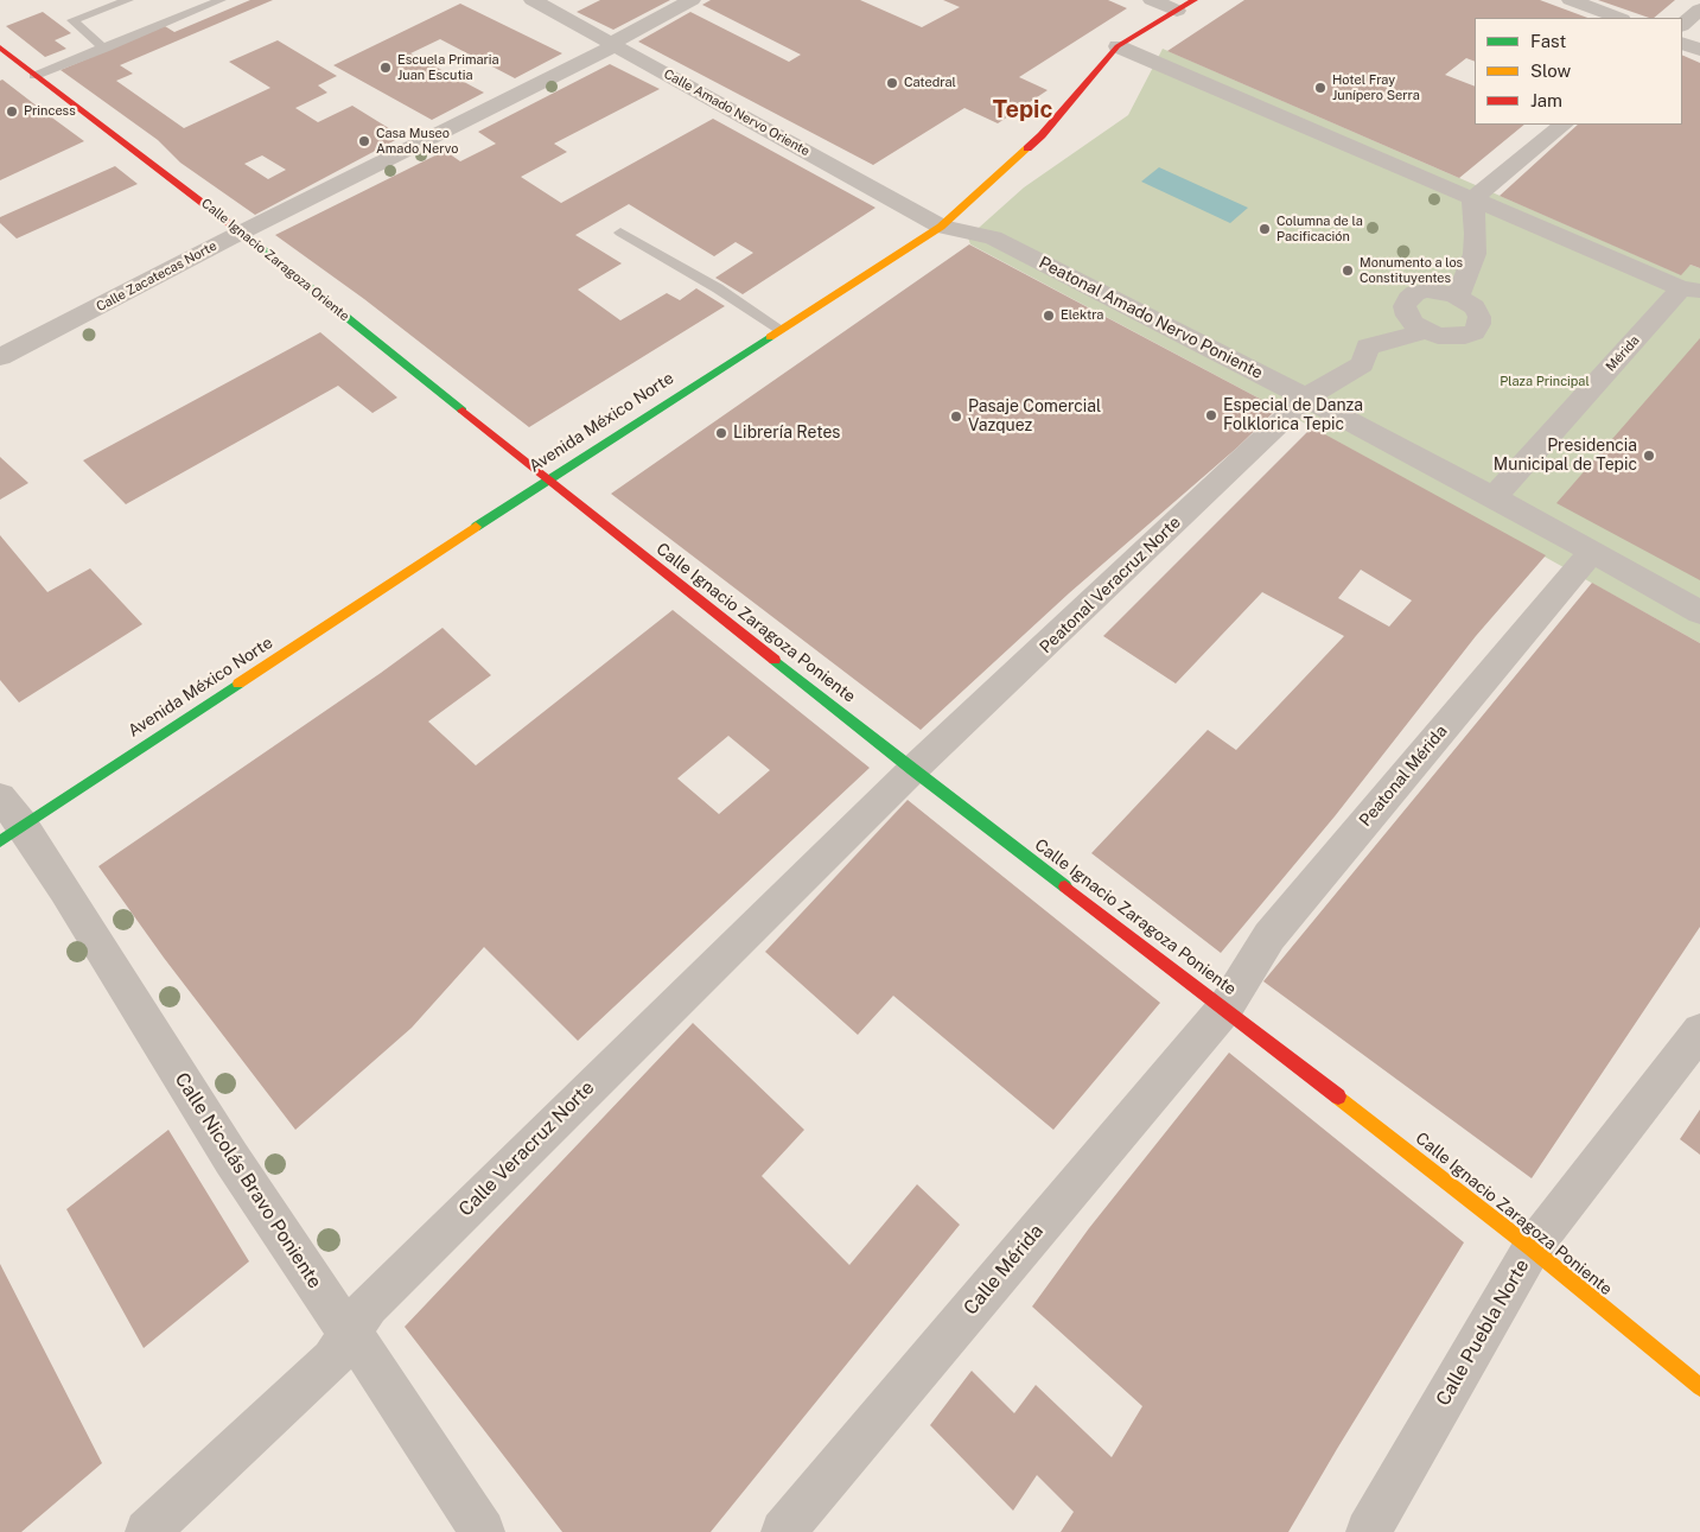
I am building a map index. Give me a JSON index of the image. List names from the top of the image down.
{
  "streets": {
    "street": [
      "Calle Amado Nervo Oriente",
      "Calle Ignacio Zaragoza Oriente",
      "Calle Zacatecas Norte",
      "Peatonal Amado Nervo Poniente",
      "Mérida",
      "Avenida México Norte",
      "Peatonal Veracruz Norte",
      "Calle Ignacio Zaragoza Poniente",
      "Peatonal Mérida",
      "Calle Veracruz Norte",
      "Calle Nicolás Bravo Poniente",
      "Calle Mérida",
      "Calle Puebla Norte"
    ]
  },
  "crossings": [
    ["Calle Amado Nervo Oriente", "Calle Zacatecas Norte"],
    ["Calle Amado Nervo Oriente", "Peatonal Amado Nervo Poniente"],
    ["Calle Amado Nervo Oriente", "Avenida México Norte"],
    ["Calle Ignacio Zaragoza Oriente", "Calle Zacatecas Norte"],
    ["Calle Ignacio Zaragoza Oriente", "Avenida México Norte"],
    ["Calle Ignacio Zaragoza Oriente", "Calle Ignacio Zaragoza Poniente"],
    ["Peatonal Amado Nervo Poniente", "Mérida"],
    ["Peatonal Amado Nervo Poniente", "Avenida México Norte"],
    ["Peatonal Amado Nervo Poniente", "Peatonal Veracruz Norte"],
    ["Peatonal Amado Nervo Poniente", "Peatonal Mérida"],
    ["Avenida México Norte", "Calle Ignacio Zaragoza Poniente"],
    ["Avenida México Norte", "Calle Nicolás Bravo Poniente"],
    ["Peatonal Veracruz Norte", "Calle Ignacio Zaragoza Poniente"],
    ["Peatonal Veracruz Norte", "Calle Veracruz Norte"],
    ["Calle Ignacio Zaragoza Poniente", "Peatonal Mérida"],
    ["Calle Ignacio Zaragoza Poniente", "Calle Veracruz Norte"],
    ["Calle Ignacio Zaragoza Poniente", "Calle Mérida"],
    ["Calle Ignacio Zaragoza Poniente", "Calle Puebla Norte"],
    ["Peatonal Mérida", "Calle Mérida"],
    ["Calle Veracruz Norte", "Calle Nicolás Bravo Poniente"]
  ],
  "districts": ["Tepic"],
  "parks": ["Plaza Principal"],
  "places": [
    "Escuela Primaria Juan Escutia",
    "Catedral",
    "Hotel Fray Junípero Serra",
    "Princess",
    "Casa Museo Amado Nervo",
    "Columna de la Pacificación",
    "Monumento a los Constituyentes",
    "Elektra",
    "Especial de Danza Folklorica Tepic",
    "Pasaje Comercial Vazquez",
    "Librería Retes",
    "Presidencia Municipal de Tepic"
  ],
  "legend": ["Fast", "Slow", "Jam"]
}
